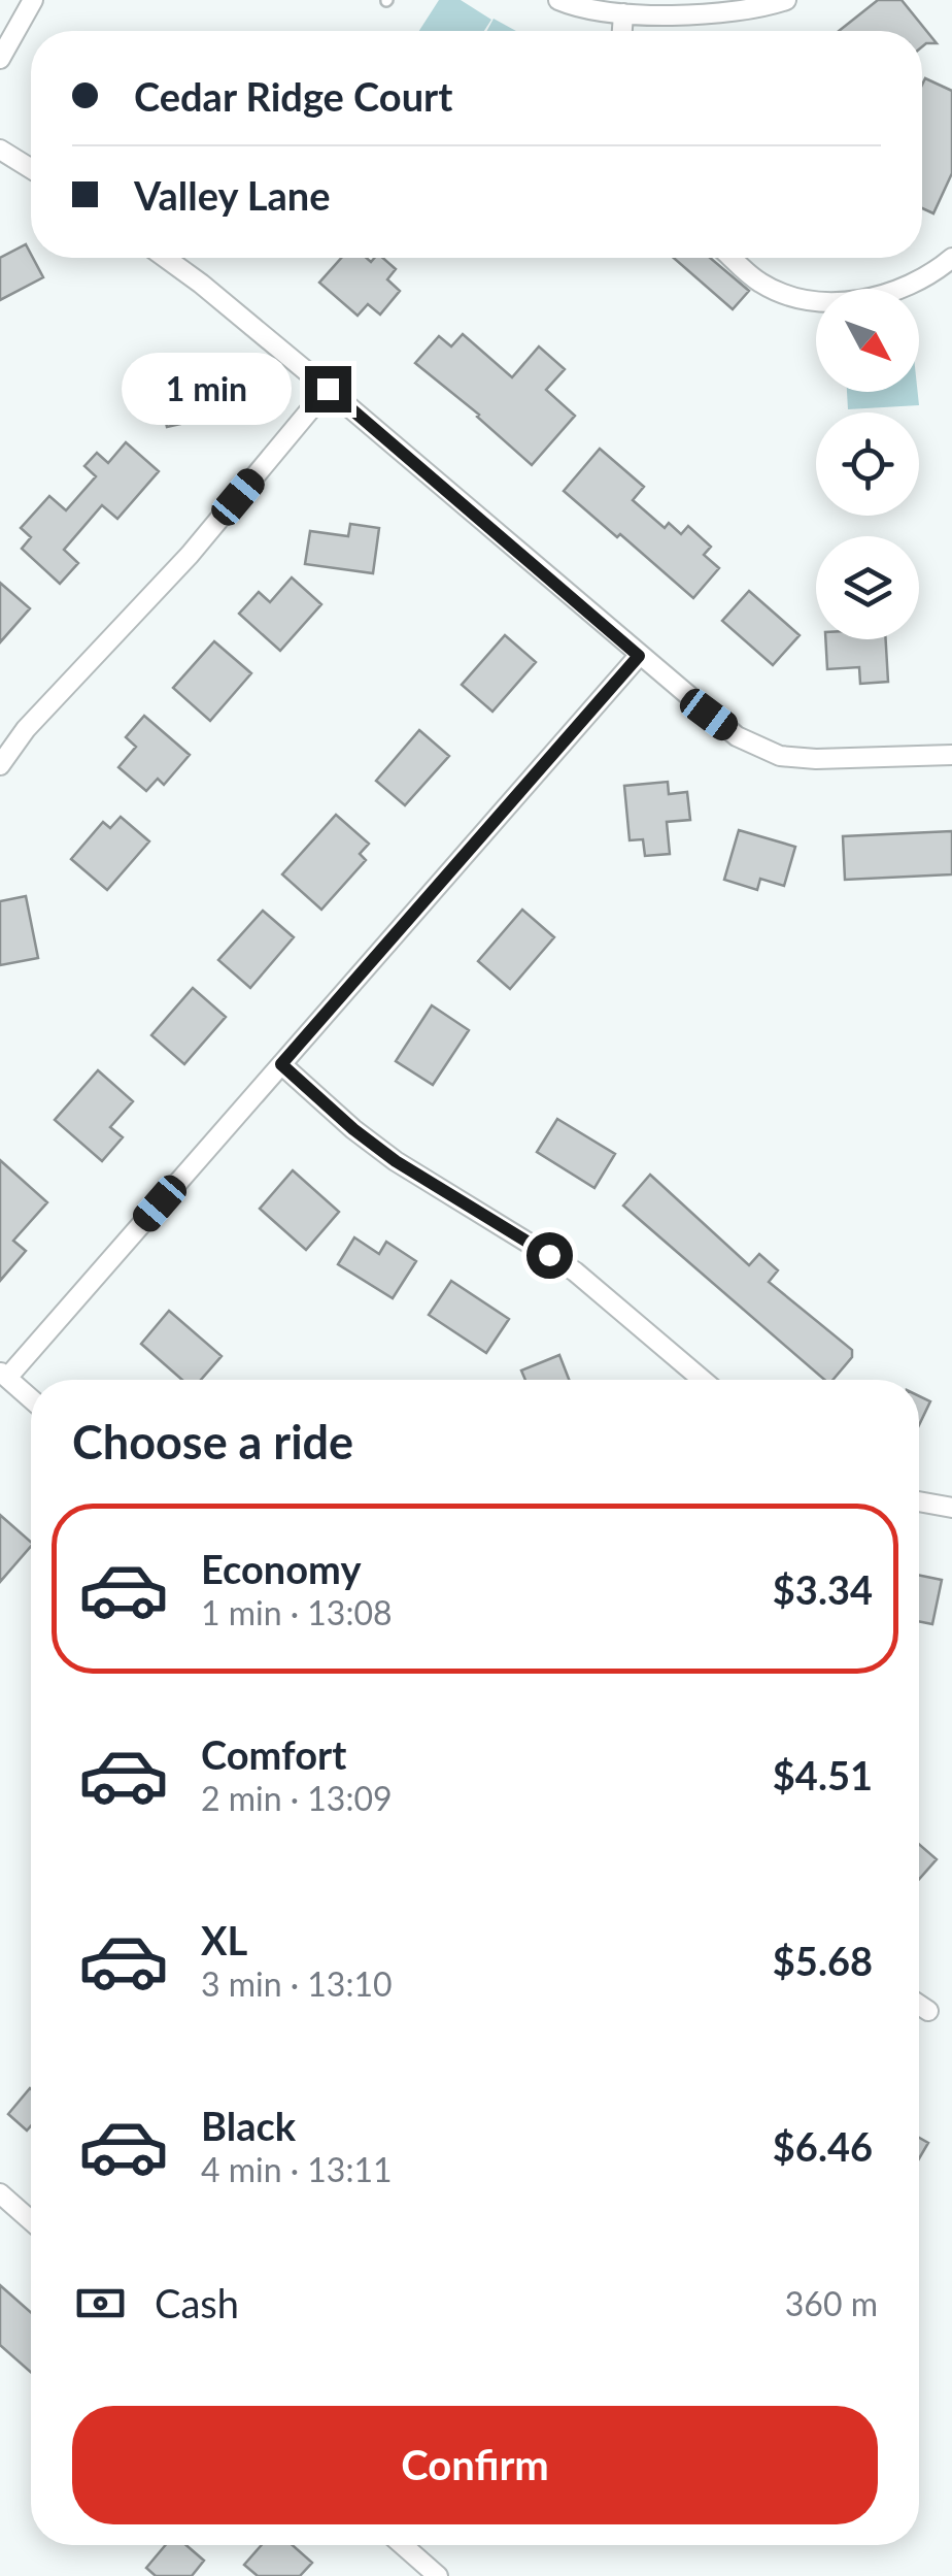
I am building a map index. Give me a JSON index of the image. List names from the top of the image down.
{
  "north": "bottom right",
  "page": {
    "banner": ["Cedar Ridge Court", "Valley Lane"],
    "bubble": "1 min",
    "heading": "Choose a ride",
    "list": [
      {
        "name": "Economy",
        "note": "1 min · 13:08",
        "value": "$3.34"
      },
      {
        "name": "Comfort",
        "note": "2 min · 13:09",
        "value": "$4.51"
      },
      {
        "name": "XL",
        "note": "3 min · 13:10",
        "value": "$5.68"
      },
      {
        "name": "Black",
        "note": "4 min · 13:11",
        "value": "$6.46"
      }
    ],
    "pay": ["Cash", "360 m"],
    "buttons": "Confirm"
  }
}
